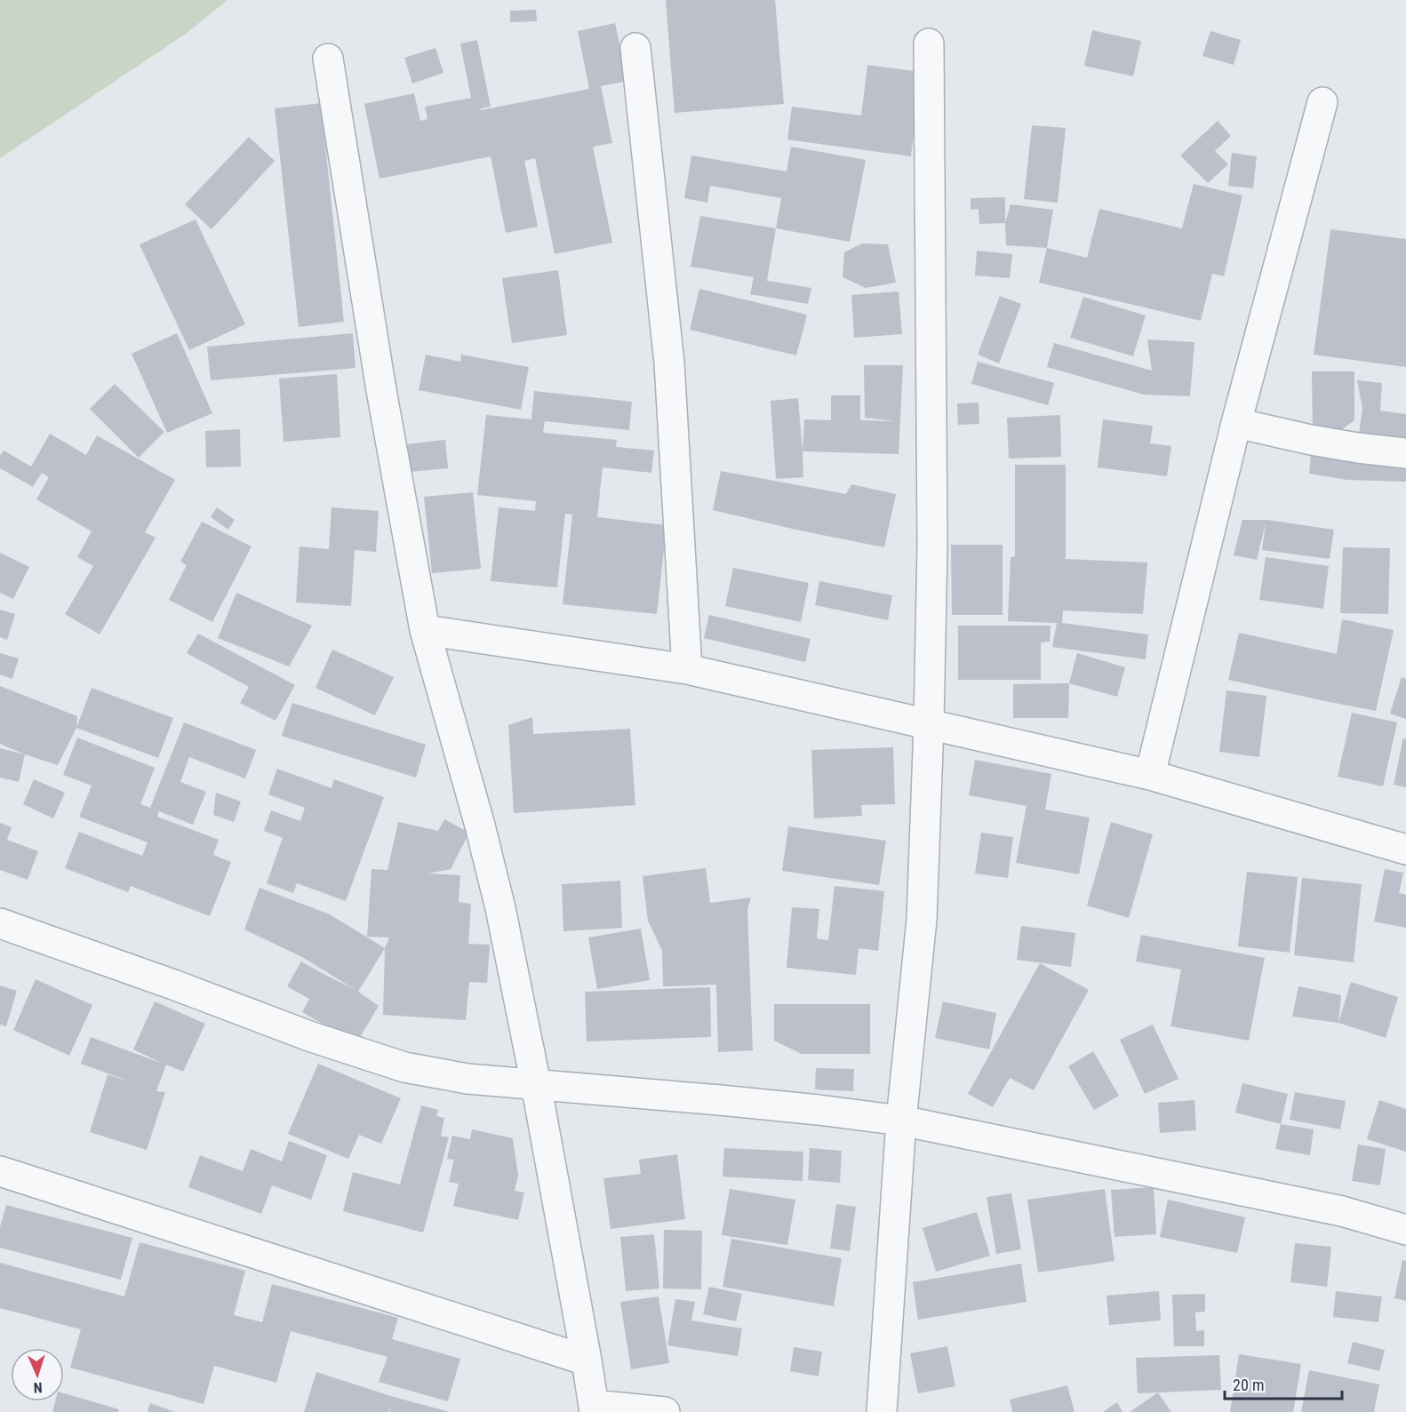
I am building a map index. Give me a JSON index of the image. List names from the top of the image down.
{
  "scale_bar": "20 m",
  "north": "bottom"
}
